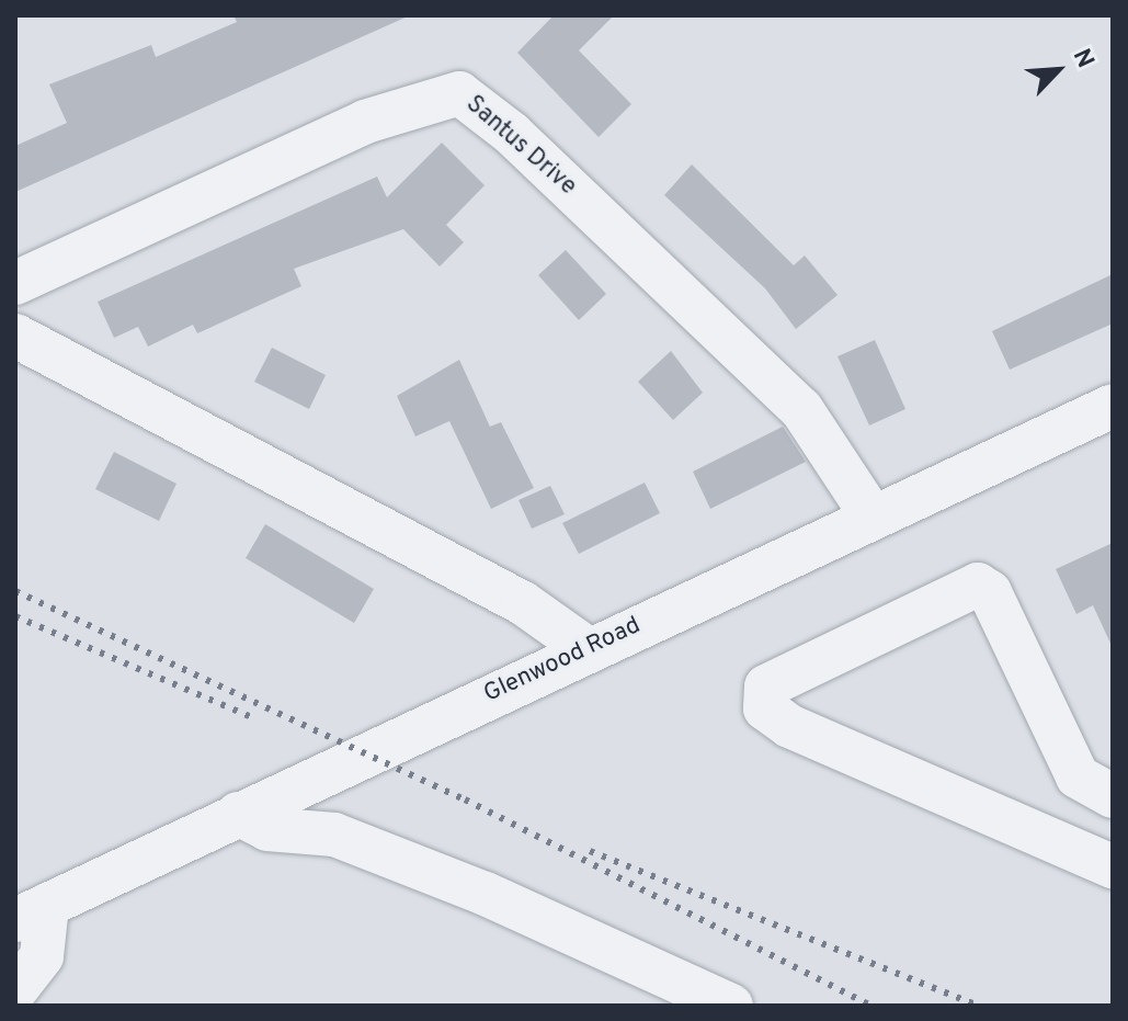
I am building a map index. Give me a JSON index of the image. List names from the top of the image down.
{
  "streets": {
    "street": ["Santus Drive", "Glenwood Road"]
  },
  "crossings": [
    ["Santus Drive", "Glenwood Road"]
  ],
  "north": "top right"
}
